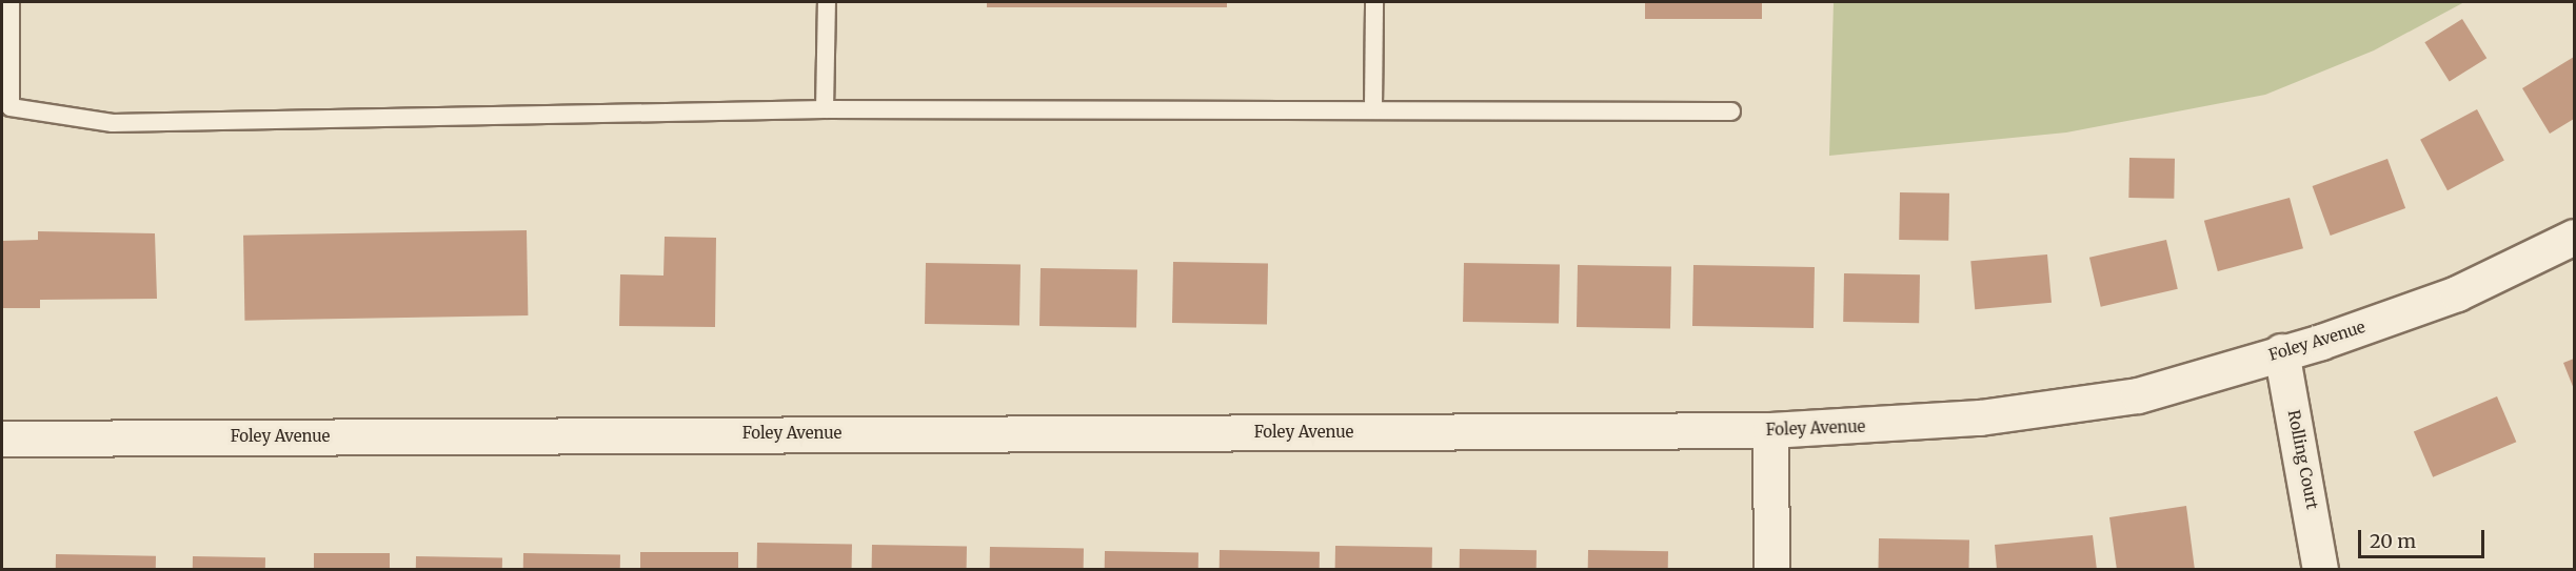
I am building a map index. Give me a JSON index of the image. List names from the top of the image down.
{
  "streets": {
    "street": ["Foley Avenue", "Rolling Court"]
  },
  "crossings": [
    ["Foley Avenue", "Rolling Court"]
  ],
  "scale_bar": "20 m"
}
